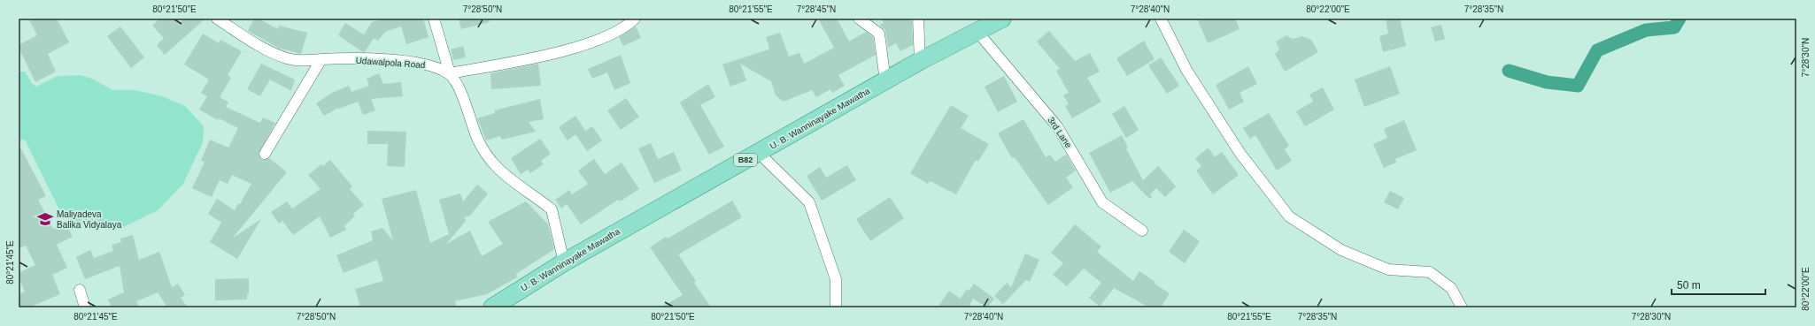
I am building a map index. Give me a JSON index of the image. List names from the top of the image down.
{
  "streets": {
    "main road": ["U. B. Wanninayake Mawatha", "B82"],
    "street": ["Udawalpola Road", "3rd Lane"]
  },
  "crossings": [
    ["U. B. Wanninayake Mawatha", "3rd Lane"]
  ],
  "places": {
    "school or university": ["Maliyadeva Balika Vidyalaya"]
  },
  "scale_bar": "50 m",
  "coordinates": [
    "80°21'50\"E",
    "7°28'50\"N",
    "80°21'55\"E",
    "7°28'45\"N",
    "7°28'40\"N",
    "80°22'00\"E",
    "7°28'35\"N",
    "7°28'30\"N",
    "80°21'45\"E"
  ]
}
